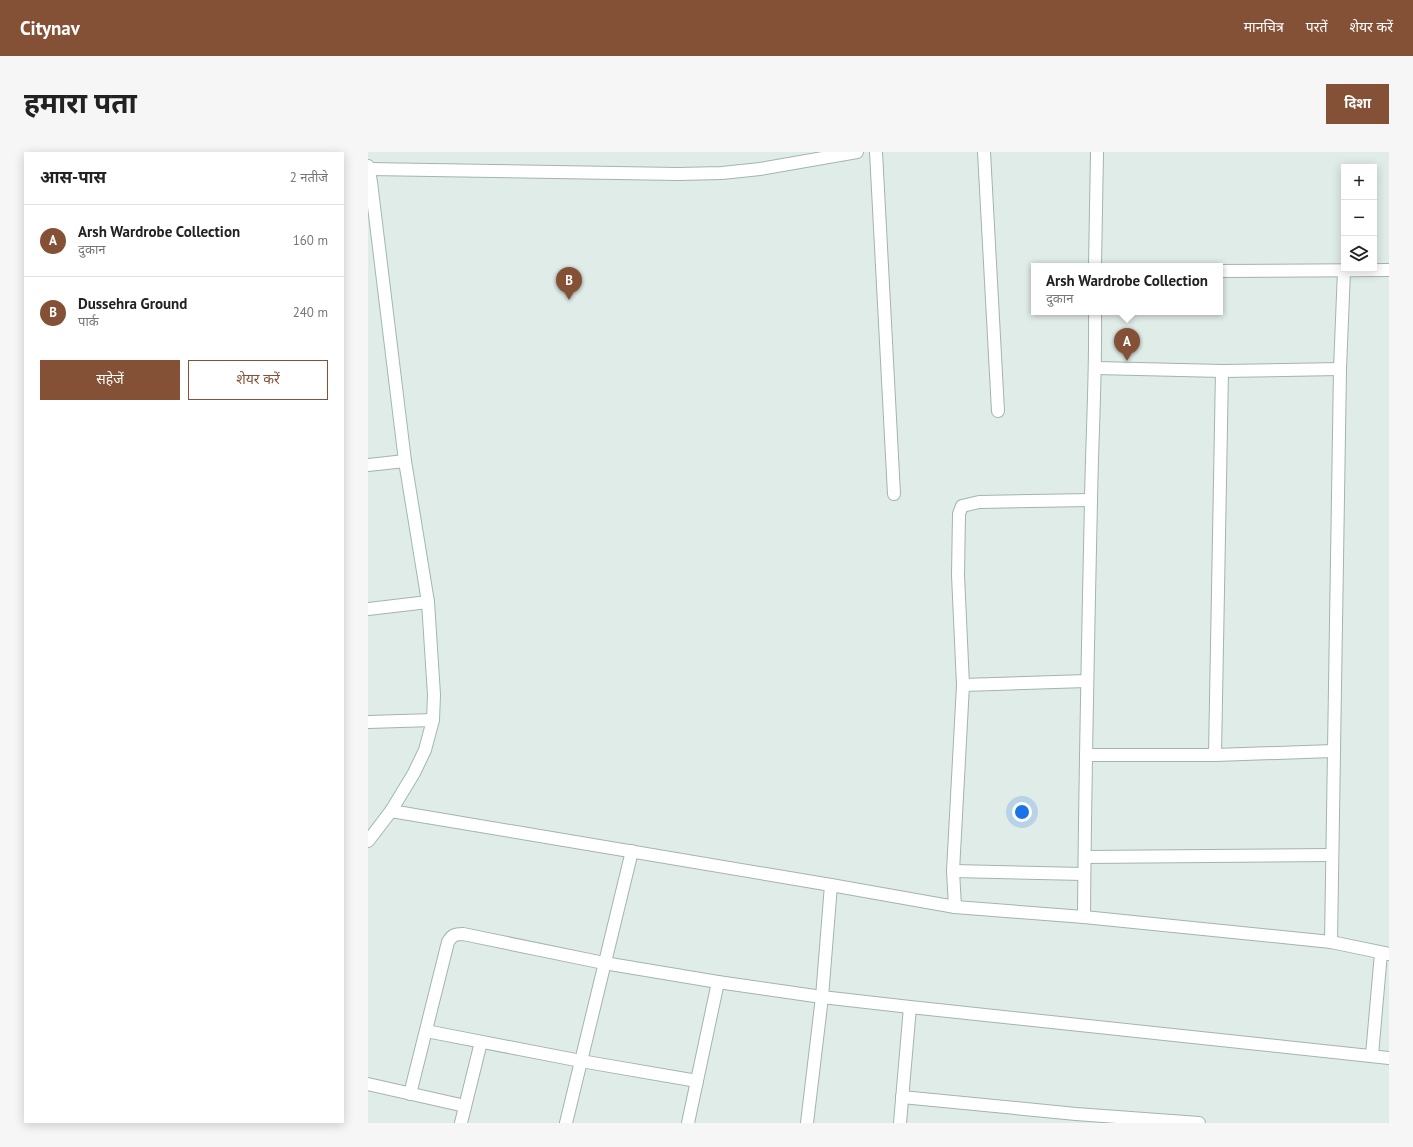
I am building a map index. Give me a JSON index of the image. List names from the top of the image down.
{
  "page": {
    "header": "Citynav",
    "nav": ["मानचित्र", "परतें", "शेयर करें"],
    "title": "हमारा पता",
    "buttons": [
      "दिशा",
      ["सहेजें", "शेयर करें"]
    ],
    "heading": ["आस-पास", "2 नतीजे"],
    "map_buttons": ["+", "−"],
    "list": [
      {
        "mark": "A",
        "name": "Arsh Wardrobe Collection",
        "note": "दुकान",
        "value": "160 m"
      },
      {
        "mark": "B",
        "name": "Dussehra Ground",
        "note": "पार्क",
        "value": "240 m"
      }
    ],
    "popup": ["Arsh Wardrobe Collection", "दुकान"],
    "pins": ["B", "A"]
  }
}
